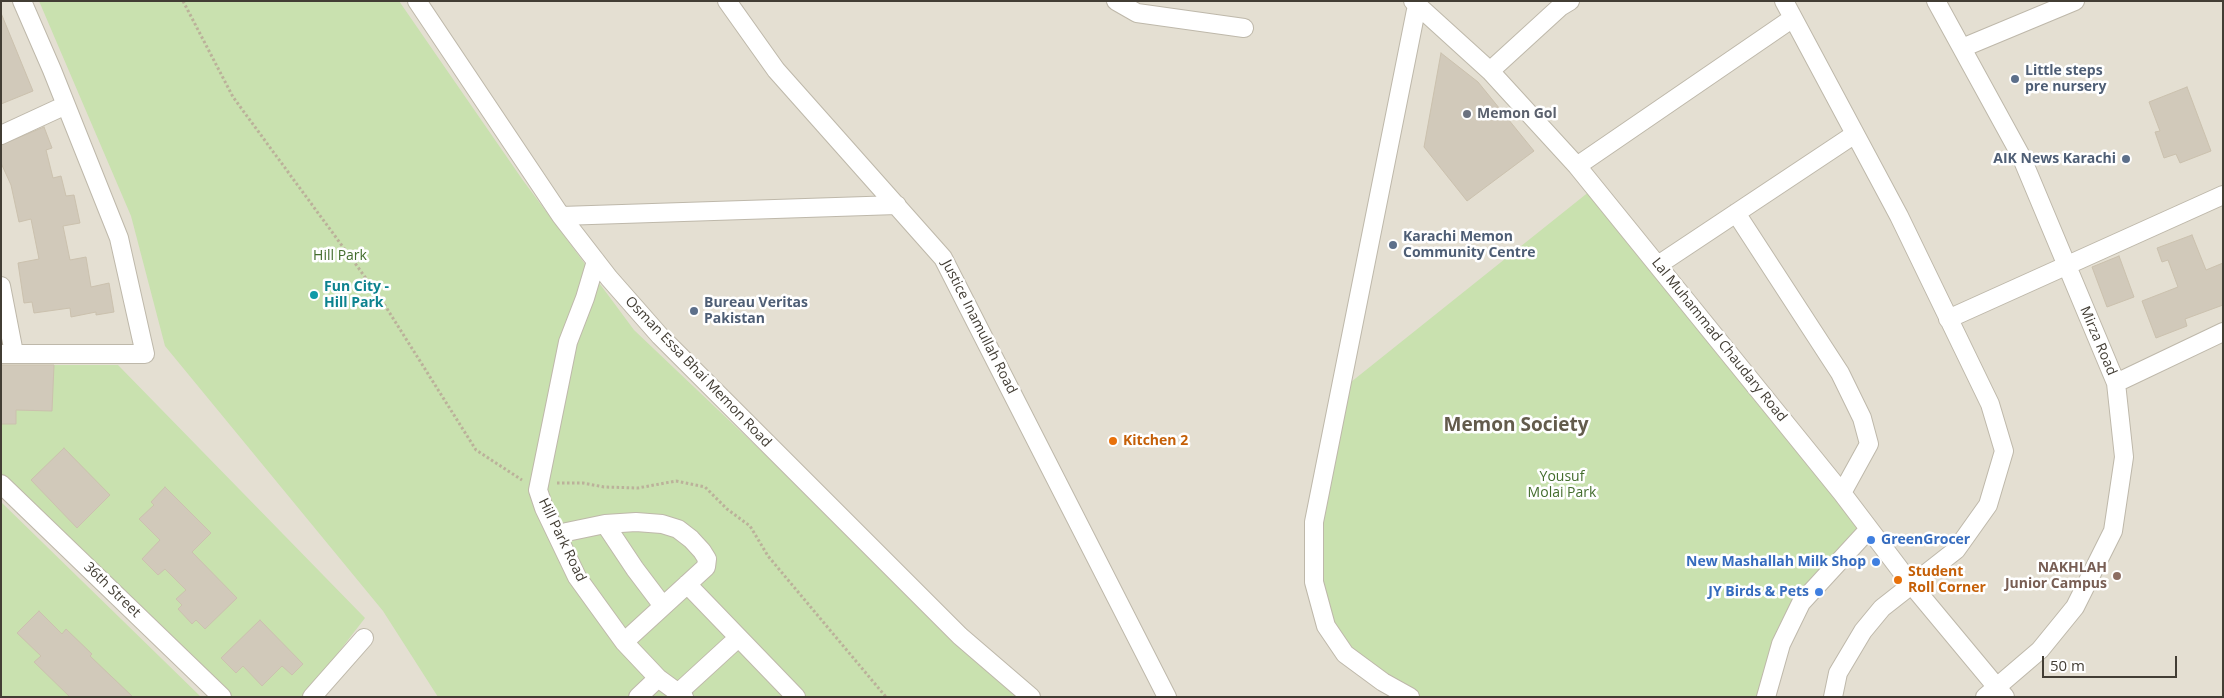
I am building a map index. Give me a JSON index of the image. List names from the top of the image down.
{
  "streets": {
    "street": [
      "Justice Inamullah Road",
      "Lal Muhammad Chaudary Road",
      "Mirza Road",
      "Osman Essa Bhai Memon Road",
      "Hill Park Road",
      "36th Street"
    ]
  },
  "crossings": [
    ["Lal Muhammad Chaudary Road", "Mirza Road"],
    ["Osman Essa Bhai Memon Road", "Hill Park Road"]
  ],
  "districts": ["Memon Society"],
  "parks": ["Hill Park", "Yousuf Molai Park"],
  "places": [
    "Little steps pre nursery",
    "Memon Gol",
    "AIK News Karachi",
    "Karachi Memon Community Centre",
    "Fun City - Hill Park",
    "Bureau Veritas Pakistan",
    "Kitchen 2",
    "GreenGrocer",
    "New Mashallah Milk Shop",
    "NAKHLAH Junior Campus",
    "Student Roll Corner",
    "JY Birds & Pets"
  ],
  "scale_bar": "50 m"
}
